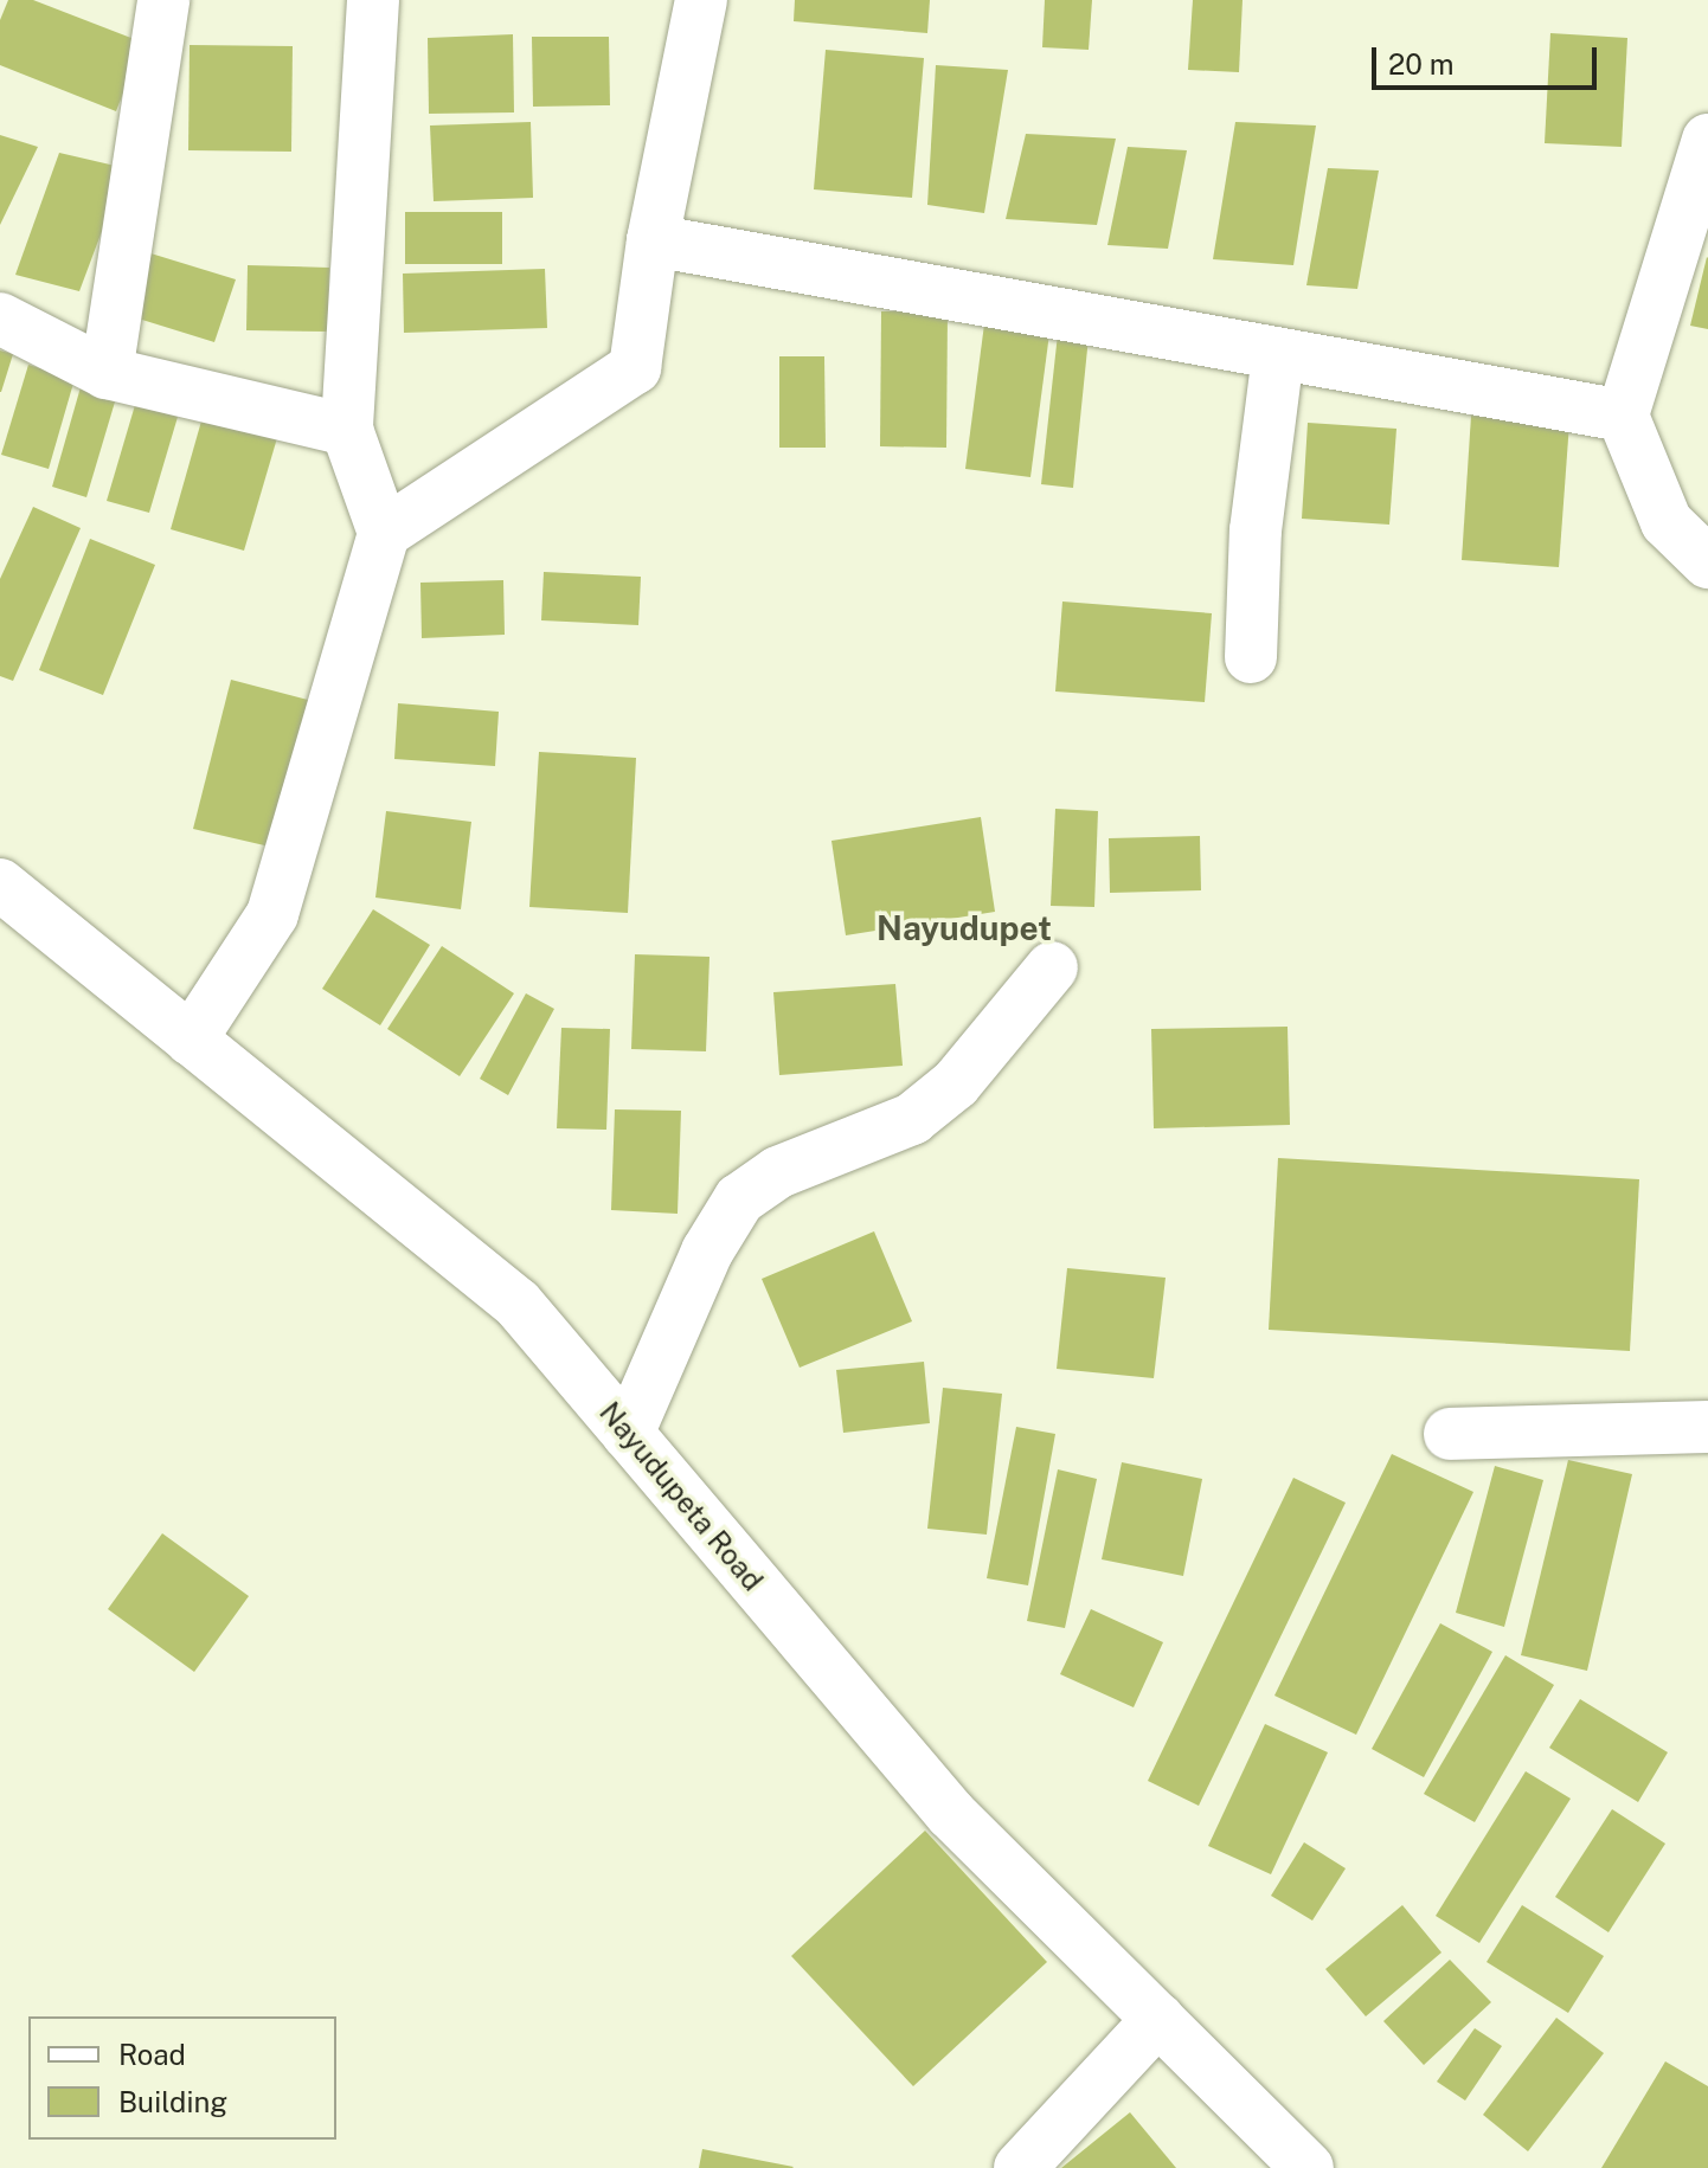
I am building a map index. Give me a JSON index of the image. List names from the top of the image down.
{
  "streets": {
    "street": ["Nayudupeta Road"]
  },
  "districts": ["Nayudupet"],
  "legend": ["Road", "Building"],
  "scale_bar": "20 m"
}
